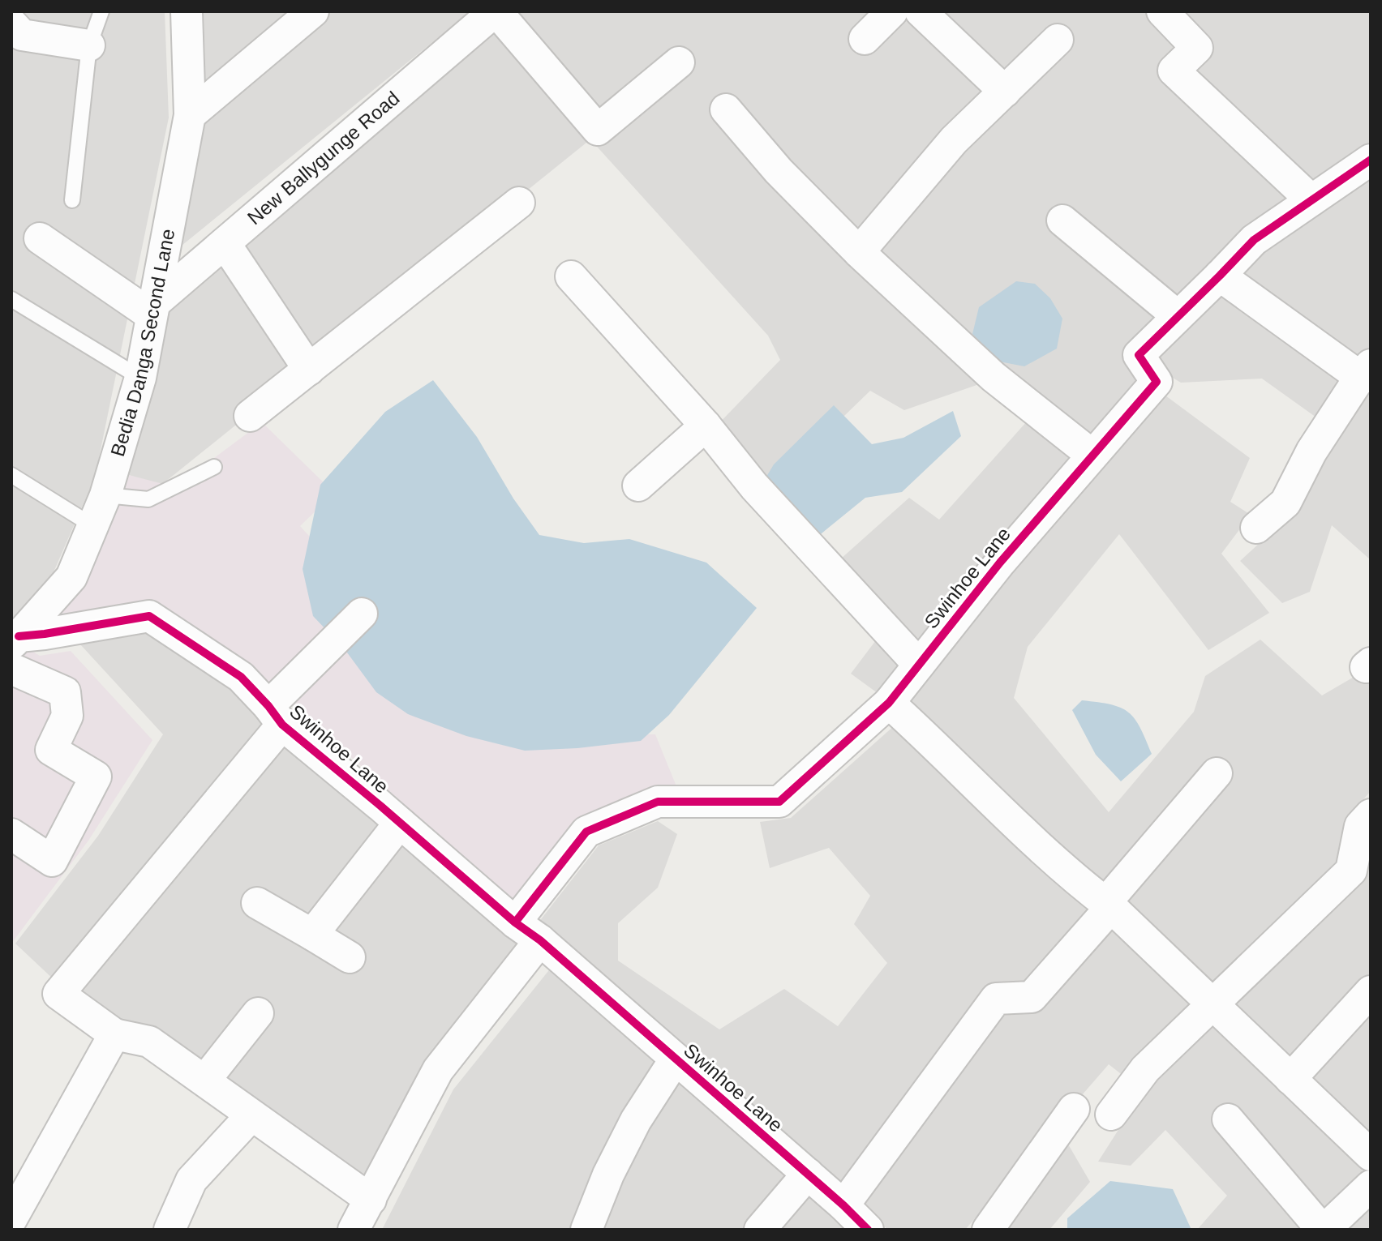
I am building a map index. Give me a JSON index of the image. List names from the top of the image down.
{
  "streets": {
    "street": ["New Ballygunge Road", "Bedia Danga Second Lane", "Swinhoe Lane"]
  },
  "crossings": [
    ["New Ballygunge Road", "Bedia Danga Second Lane"],
    ["Bedia Danga Second Lane", "Swinhoe Lane"]
  ]
}
